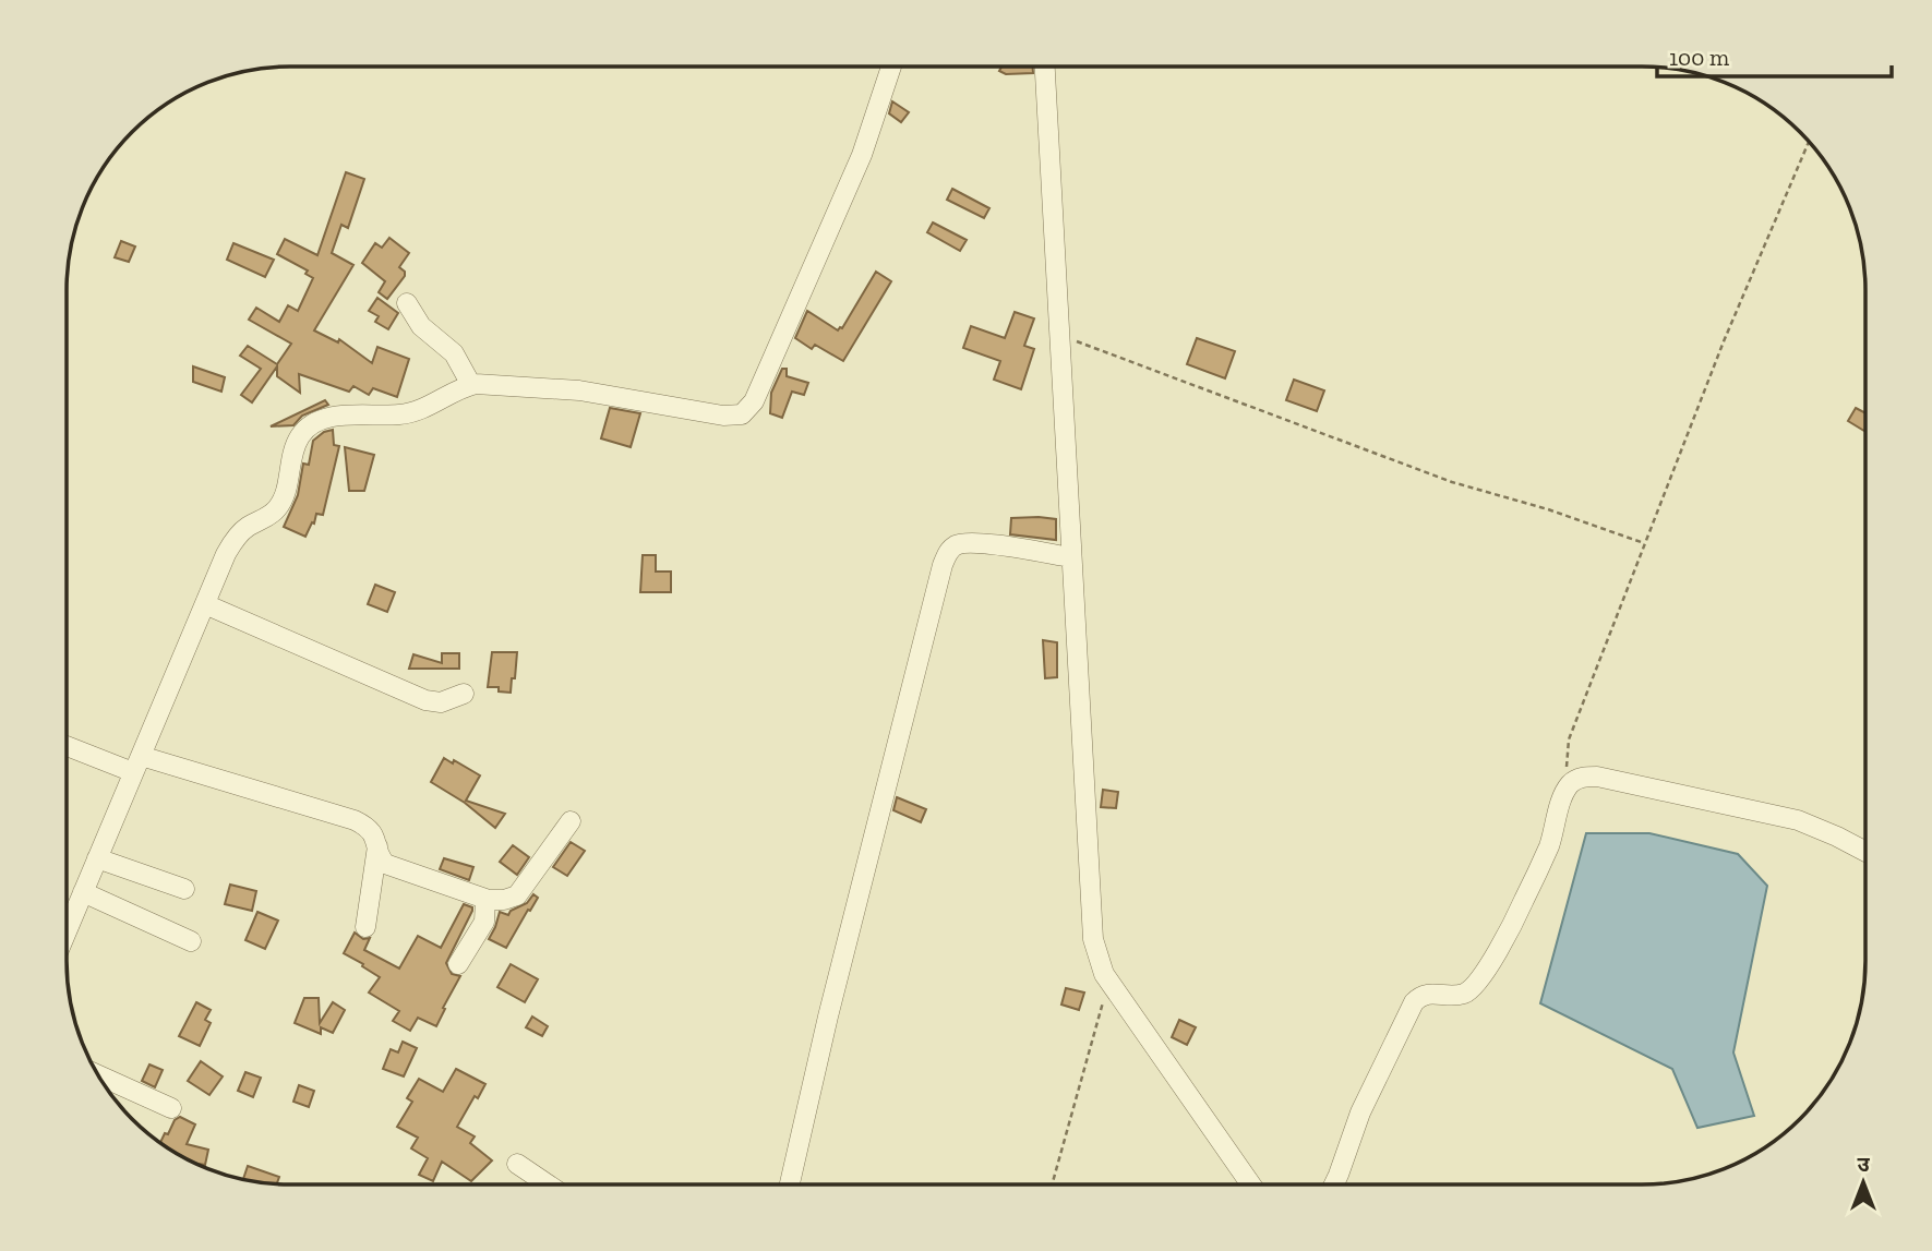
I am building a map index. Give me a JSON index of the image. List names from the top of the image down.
{
  "scale_bar": "100 m",
  "north": "top"
}
